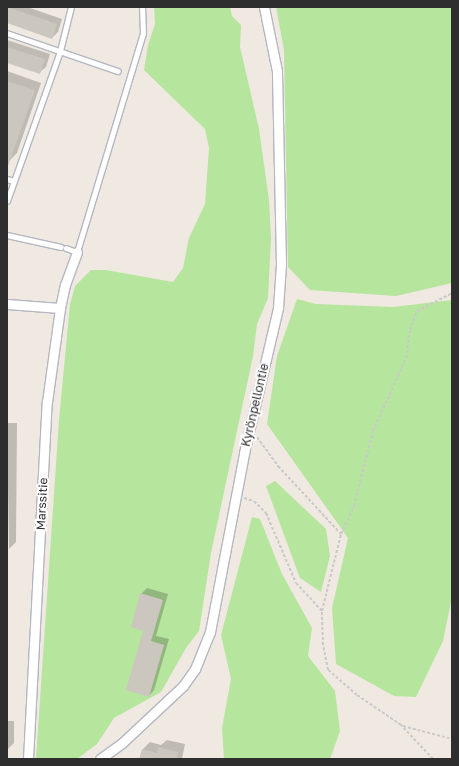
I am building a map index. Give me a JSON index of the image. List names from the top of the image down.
{
  "streets": {
    "street": ["Kyrönpellontie", "Marssitie"]
  }
}
